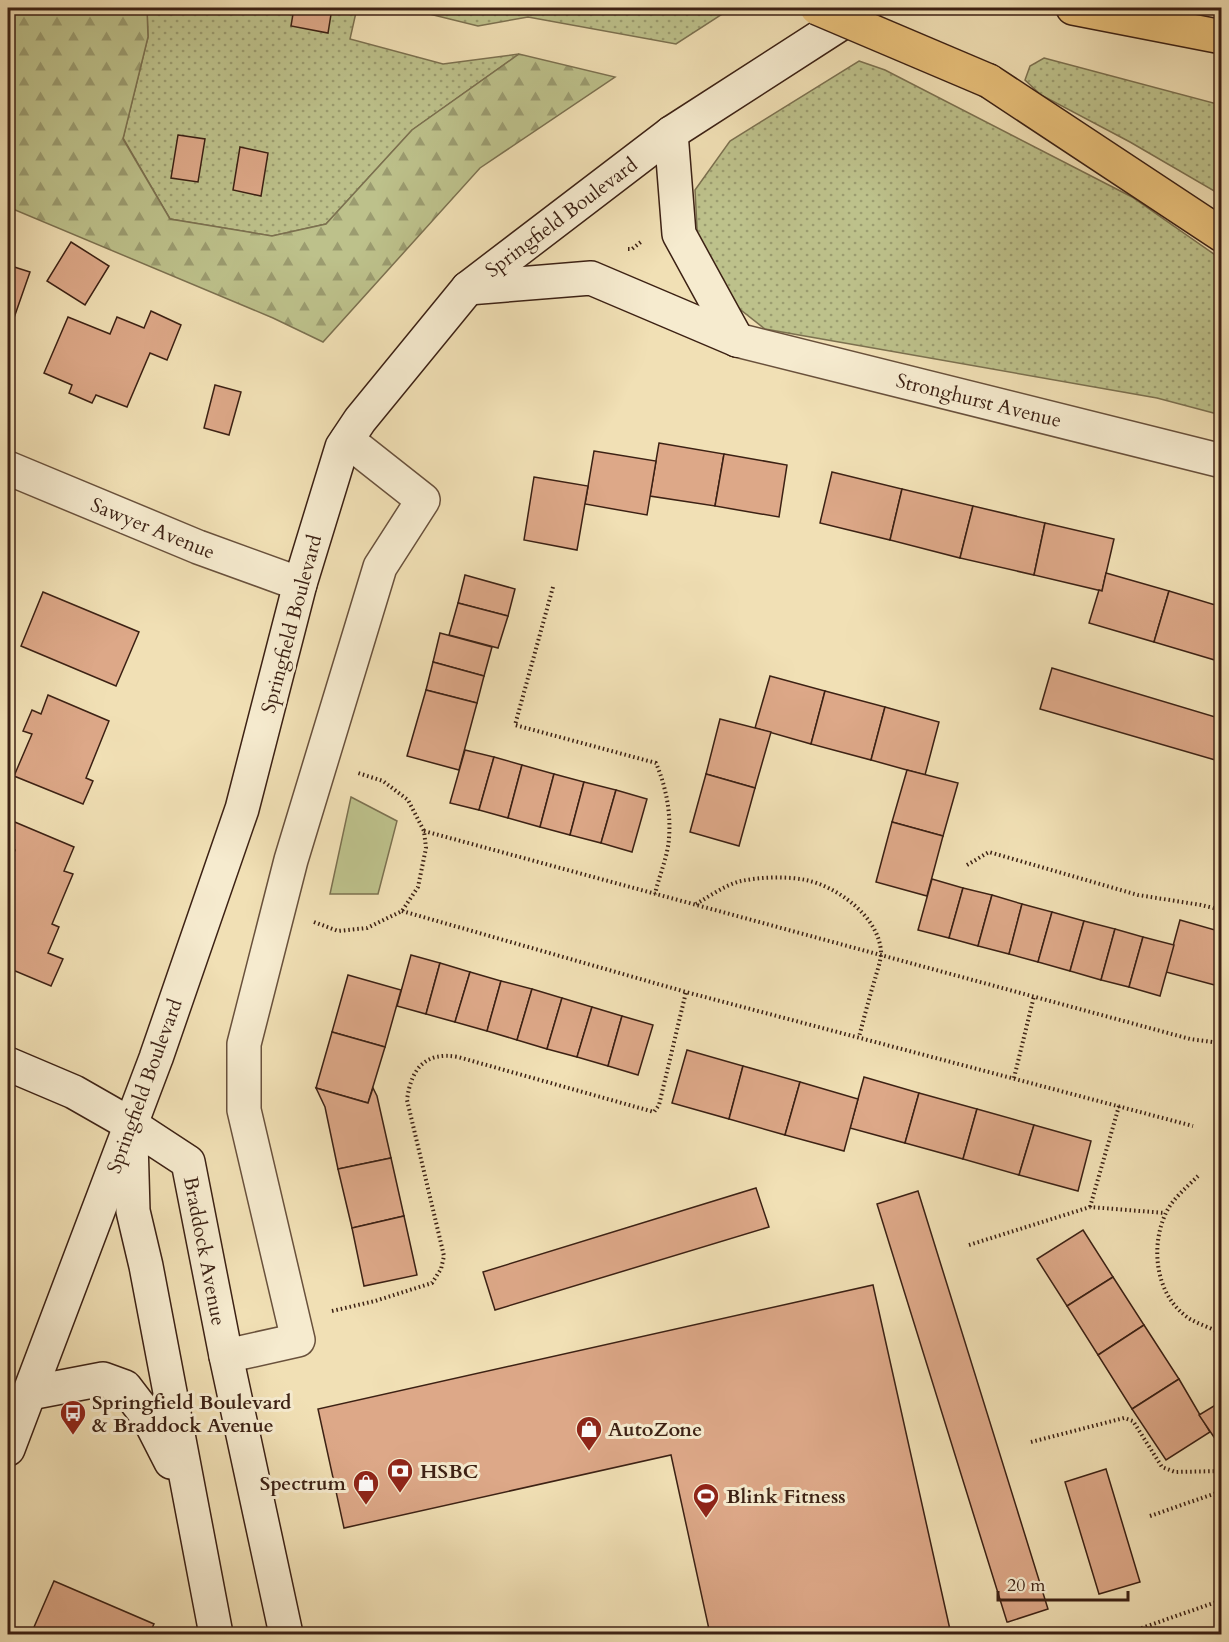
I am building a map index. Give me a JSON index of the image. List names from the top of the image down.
{
  "streets": {
    "street": [
      "Springfield Boulevard",
      "Stronghurst Avenue",
      "Sawyer Avenue",
      "Braddock Avenue"
    ]
  },
  "crossings": [
    ["Springfield Boulevard", "Stronghurst Avenue"],
    ["Springfield Boulevard", "Sawyer Avenue"],
    ["Springfield Boulevard", "Braddock Avenue"]
  ],
  "places": {
    "bus stop": ["Springfield Boulevard & Braddock Avenue"],
    "shop": ["AutoZone", "Spectrum"],
    "bank": ["HSBC"],
    "sports": ["Blink Fitness"]
  },
  "scale_bar": "20 m"
}
